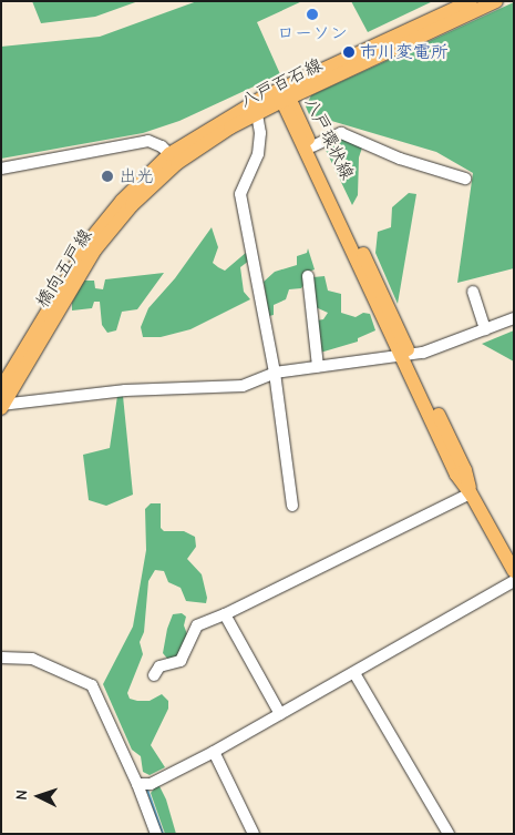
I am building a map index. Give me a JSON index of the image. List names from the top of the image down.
{
  "streets": {
    "main road": ["八戸百石線", "八戸環状線", "橋向五戸線"]
  },
  "crossings": [
    ["八戸百石線", "八戸環状線"],
    ["八戸百石線", "橋向五戸線"]
  ],
  "places": ["ローソン", "市川変電所", "出光"],
  "north": "left"
}
